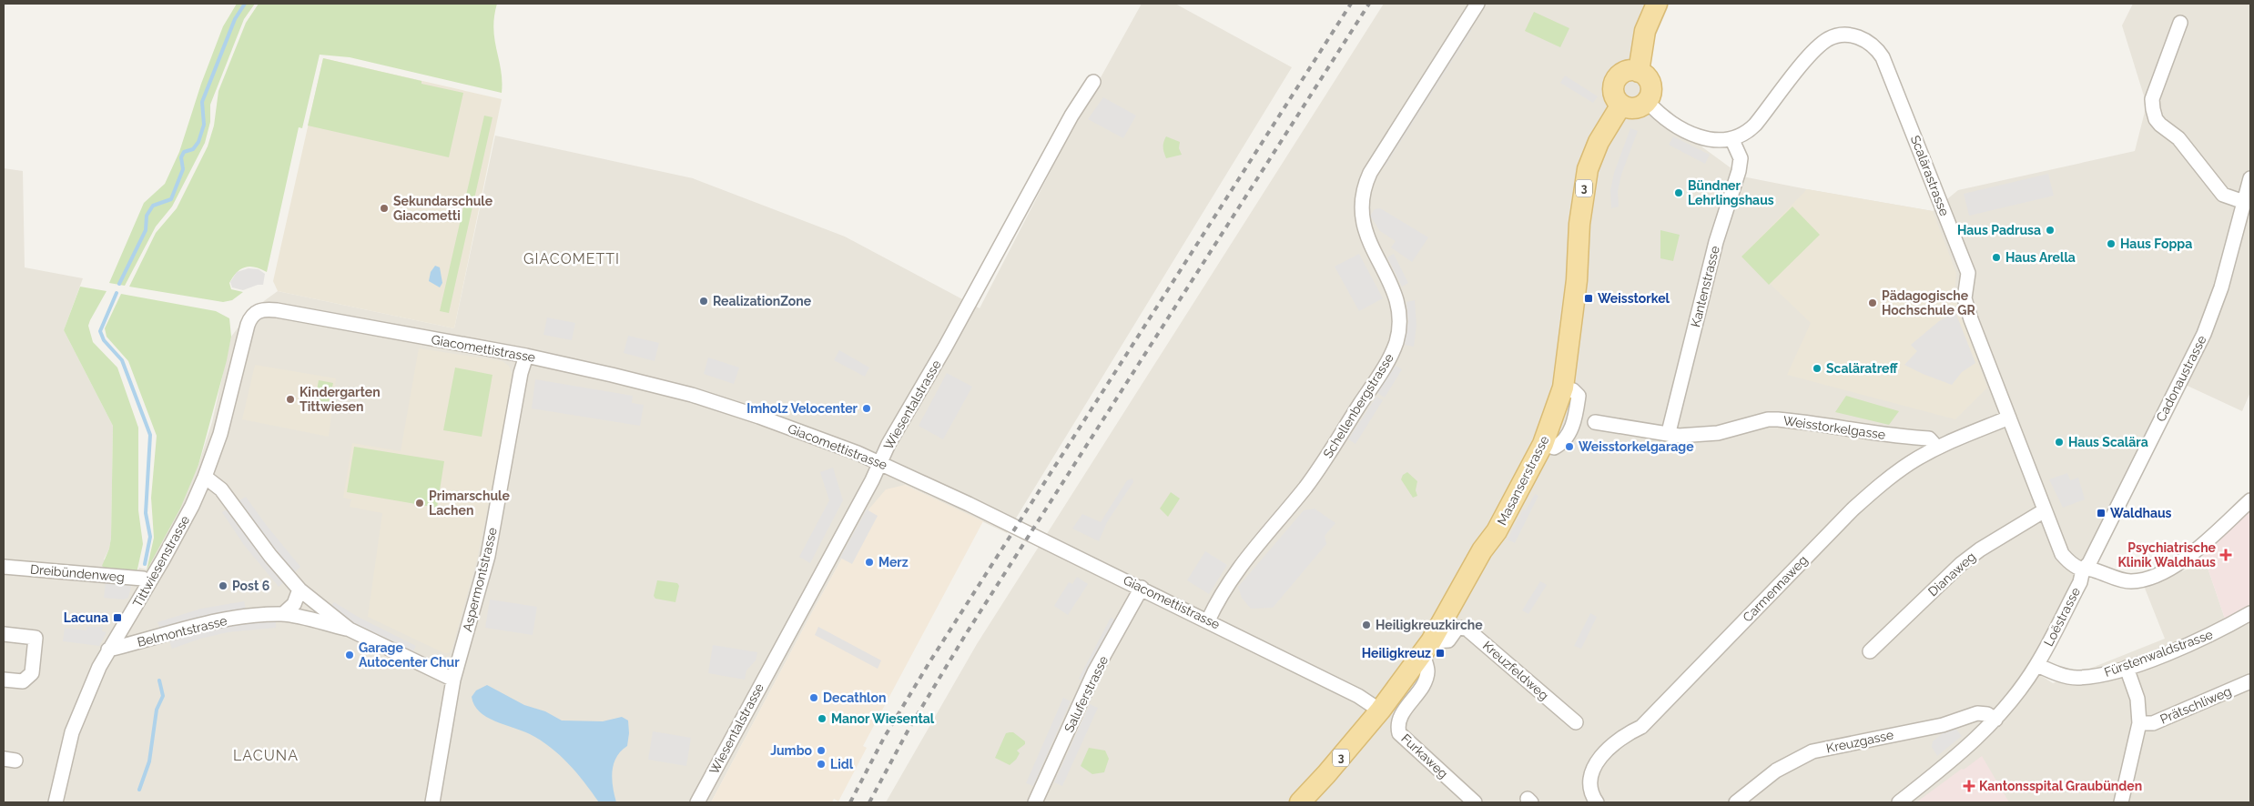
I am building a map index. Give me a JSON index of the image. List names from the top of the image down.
{
  "streets": {
    "main road": ["3", "Masanserstrasse"],
    "street": [
      "Scalärastrasse",
      "Kantenstrasse",
      "Giacomettistrasse",
      "Cadonaustrasse",
      "Wiesentalstrasse",
      "Schellenbergstrasse",
      "Weisstorkelgasse",
      "Tittwiesenstrasse",
      "Dreibündenweg",
      "Dianaweg",
      "Aspermontstrasse",
      "Carmennaweg",
      "Loëstrasse",
      "Belmontstrasse",
      "Fürstenwaldstrasse",
      "Kreuzfeldweg",
      "Saluferstrasse",
      "Prätschliweg",
      "Kreuzgasse",
      "Furkaweg"
    ]
  },
  "crossings": [
    ["Scalärastrasse", "Kantenstrasse"],
    ["Scalärastrasse", "Cadonaustrasse"],
    ["Scalärastrasse", "Dianaweg"],
    ["Scalärastrasse", "Carmennaweg"],
    ["Scalärastrasse", "Loëstrasse"],
    ["Kantenstrasse", "Weisstorkelgasse"],
    ["Giacomettistrasse", "Wiesentalstrasse"],
    ["Giacomettistrasse", "Schellenbergstrasse"],
    ["Giacomettistrasse", "Masanserstrasse"],
    ["Giacomettistrasse", "Tittwiesenstrasse"],
    ["Giacomettistrasse", "Aspermontstrasse"],
    ["Giacomettistrasse", "Saluferstrasse"],
    ["Cadonaustrasse", "Loëstrasse"],
    ["Weisstorkelgasse", "Carmennaweg"],
    ["Masanserstrasse", "Kreuzfeldweg"],
    ["Masanserstrasse", "Furkaweg"],
    ["Tittwiesenstrasse", "Dreibündenweg"],
    ["Tittwiesenstrasse", "Belmontstrasse"],
    ["Aspermontstrasse", "Belmontstrasse"],
    ["Loëstrasse", "Fürstenwaldstrasse"],
    ["Loëstrasse", "Kreuzgasse"],
    ["Kreuzfeldweg", "Furkaweg"]
  ],
  "districts": ["GIACOMETTI", "LACUNA"],
  "places": {
    "other": [
      "Bündner Lehrlingshaus",
      "Sekundarschule Giacometti",
      "Haus Padrusa",
      "Haus Foppa",
      "Haus Arella",
      "RealizationZone",
      "Pädagogische Hochschule GR",
      "Scaläratreff",
      "Kindergarten Tittwiesen",
      "Imholz Velocenter",
      "Haus Scalära",
      "Weisstorkelgarage",
      "Primarschule Lachen",
      "Merz",
      "Post 6",
      "Heiligkreuzkirche",
      "Garage Autocenter Chur",
      "Decathlon",
      "Manor Wiesental",
      "Jumbo",
      "Lidl"
    ],
    "transit": [
      "Weisstorkel",
      "Waldhaus",
      "Lacuna",
      "Heiligkreuz"
    ],
    "health": ["Psychiatrische Klinik Waldhaus", "Kantonsspital Graubünden"]
  }
}
